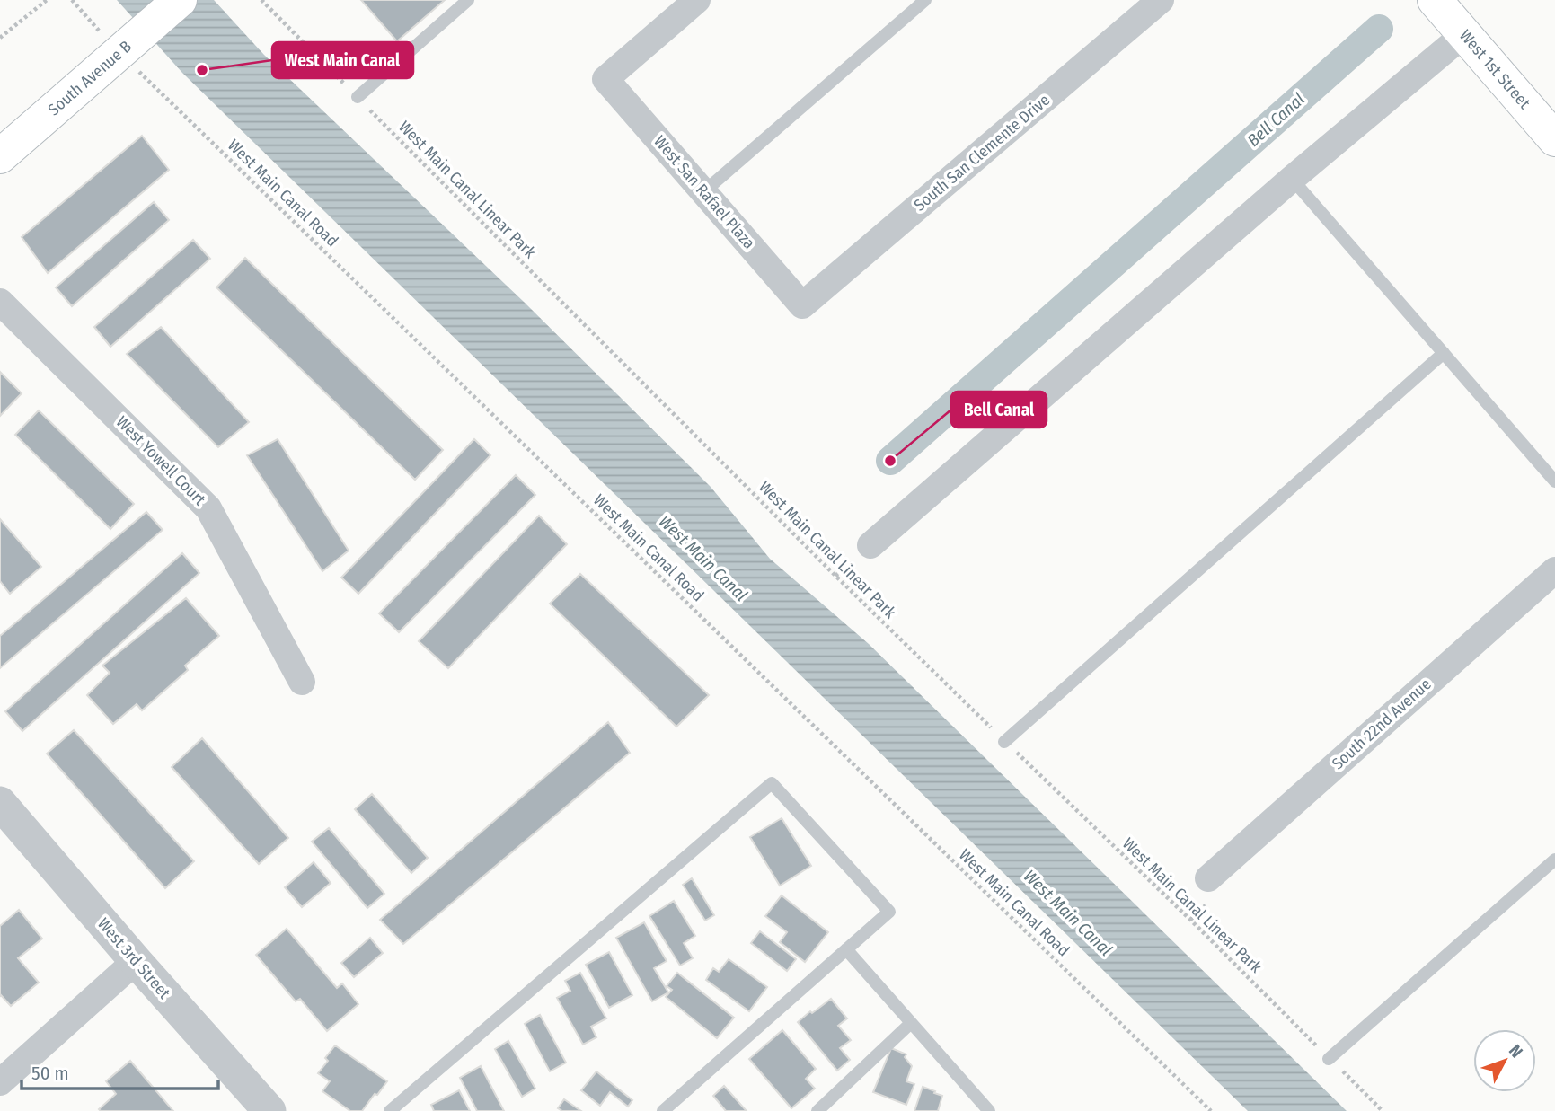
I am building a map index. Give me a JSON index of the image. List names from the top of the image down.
{
  "streets": {
    "main road": ["West 1st Street", "South Avenue B"],
    "street": [
      "South San Clemente Drive",
      "West San Rafael Plaza",
      "West Yowell Court",
      "South 22nd Avenue",
      "West 3rd Street"
    ],
    "path": ["West Main Canal Linear Park", "West Main Canal Road"]
  },
  "crossings": [
    ["South Avenue B", "West Main Canal Road"],
    ["South San Clemente Drive", "West San Rafael Plaza"]
  ],
  "water": ["Bell Canal", "West Main Canal"],
  "places": ["West Main Canal", "Bell Canal"],
  "scale_bar": "50 m",
  "north": "top right"
}
